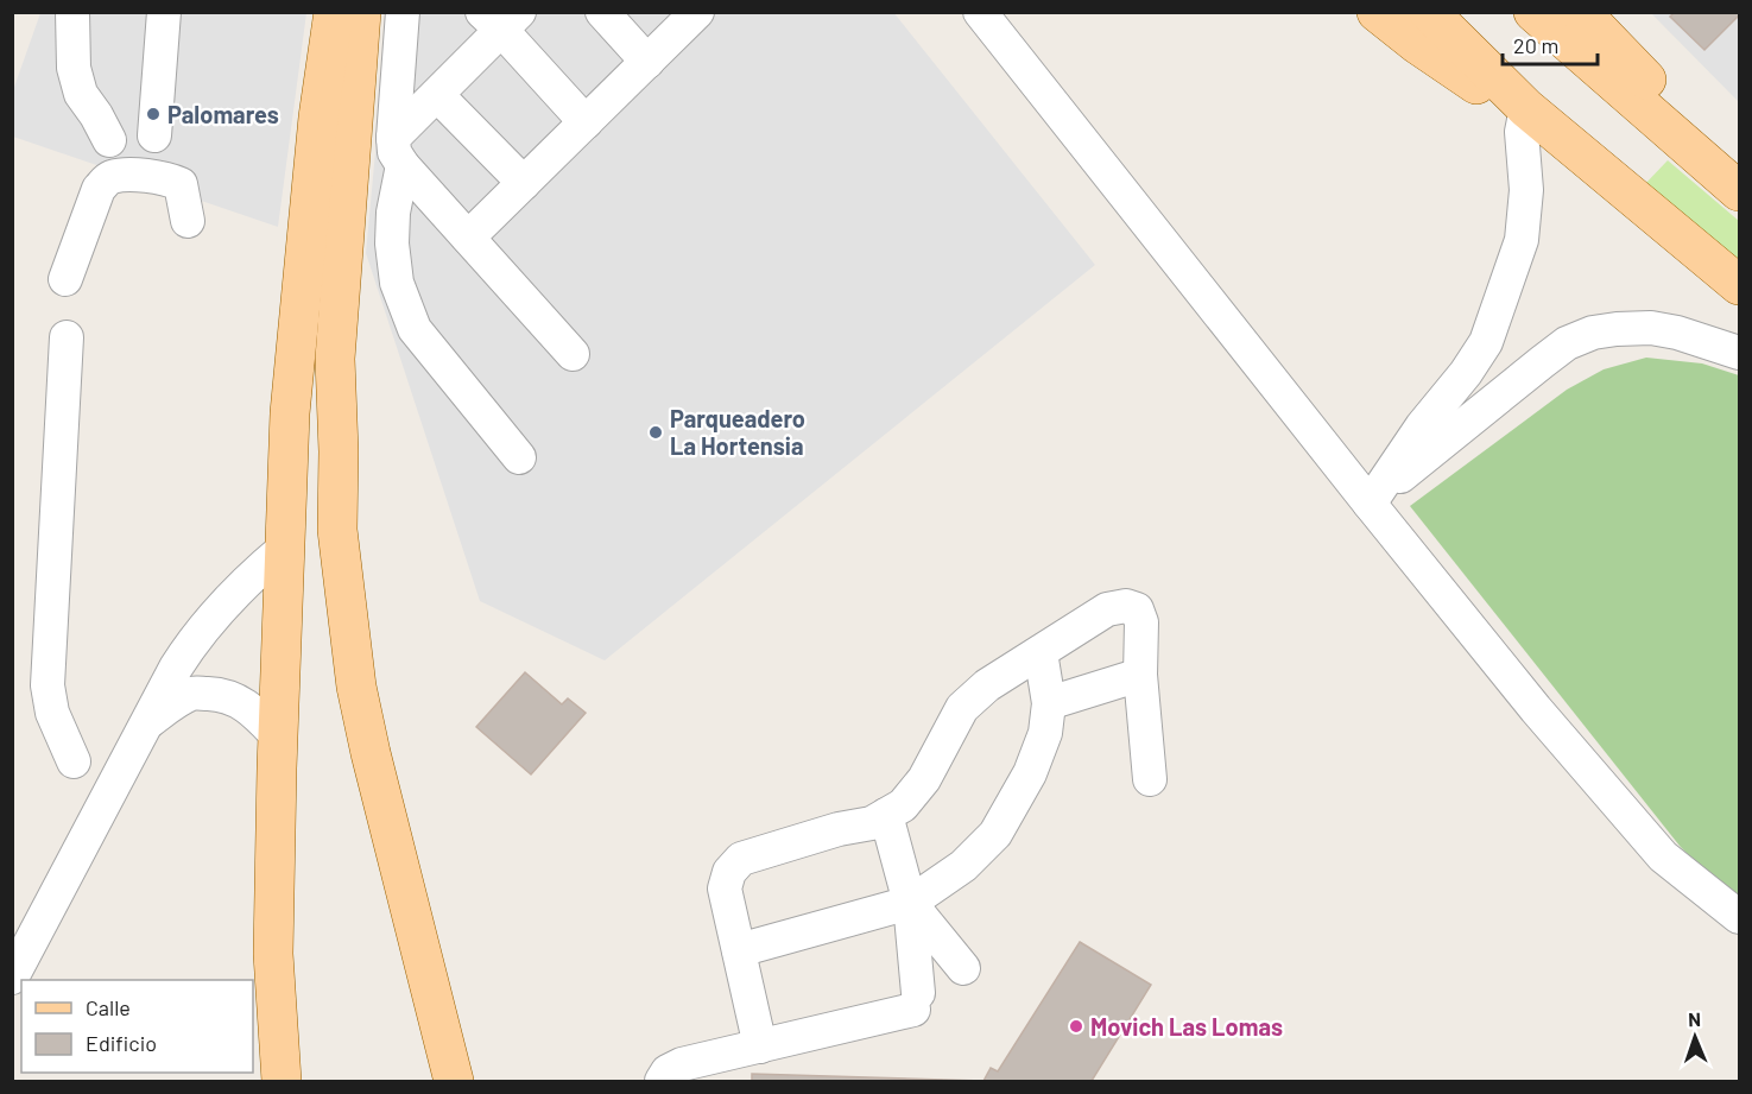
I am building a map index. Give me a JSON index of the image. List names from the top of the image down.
{
  "places": ["Palomares", "Parqueadero La Hortensia", "Movich Las Lomas"],
  "legend": ["Calle", "Edificio"],
  "scale_bar": "20 m",
  "north": "top"
}
